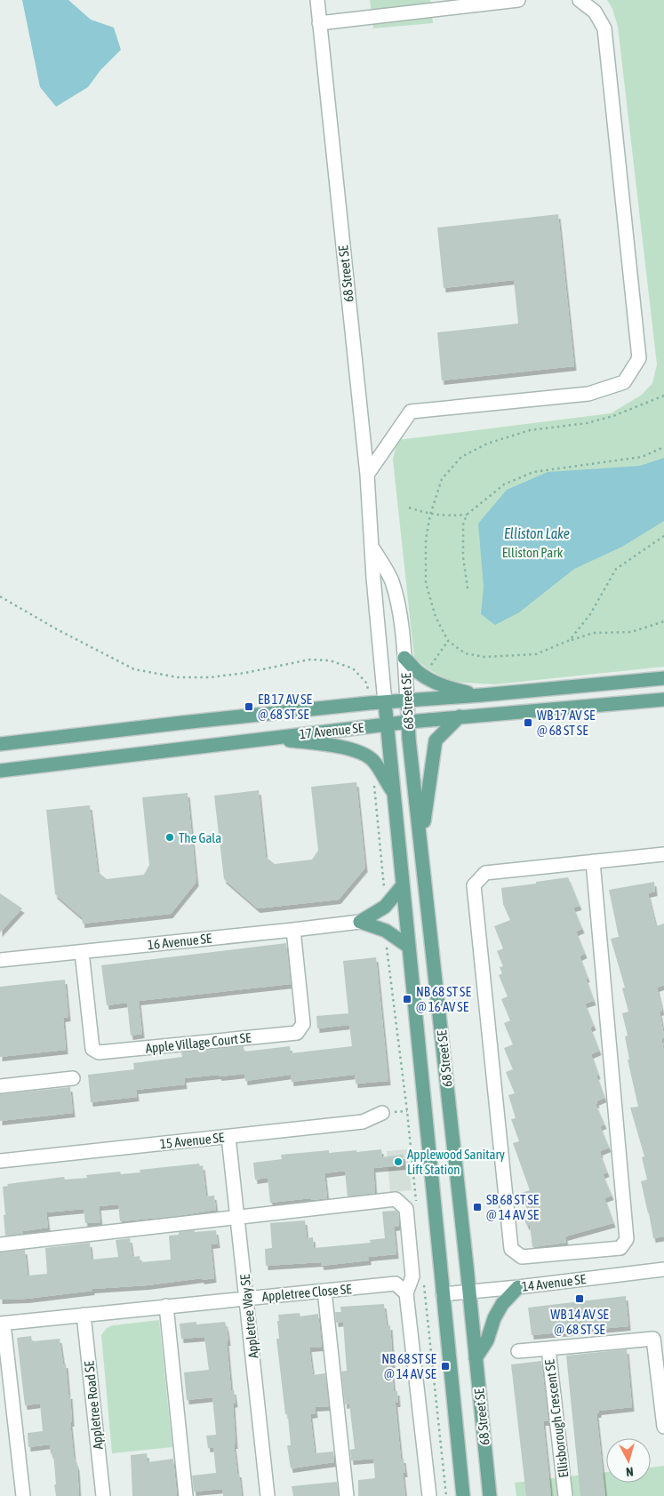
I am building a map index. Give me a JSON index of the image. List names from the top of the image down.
{
  "streets": {
    "main road": ["68 Street SE", "17 Avenue SE"],
    "street": [
      "16 Avenue SE",
      "Apple Village Court SE",
      "15 Avenue SE",
      "14 Avenue SE",
      "Appletree Close SE",
      "Appletree Way SE",
      "Appletree Road SE",
      "Ellisborough Crescent SE"
    ]
  },
  "crossings": [
    ["68 Street SE", "17 Avenue SE"],
    ["68 Street SE", "14 Avenue SE"],
    ["16 Avenue SE", "Apple Village Court SE"],
    ["15 Avenue SE", "Appletree Way SE"],
    ["Appletree Close SE", "Appletree Way SE"],
    ["Appletree Close SE", "Appletree Road SE"]
  ],
  "water": ["Elliston Lake"],
  "parks": ["Elliston Park"],
  "places": {
    "transit": [
      "EB 17 AV SE @ 68 ST SE",
      "WB 17 AV SE @ 68 ST SE",
      "NB 68 ST SE @ 16 AV SE",
      "SB 68 ST SE @ 14 AV SE",
      "WB 14 AV SE @ 68 ST SE",
      "NB 68 ST SE @ 14 AV SE"
    ],
    "other": ["The Gala", "Applewood Sanitary Lift Station"]
  },
  "north": "bottom"
}
